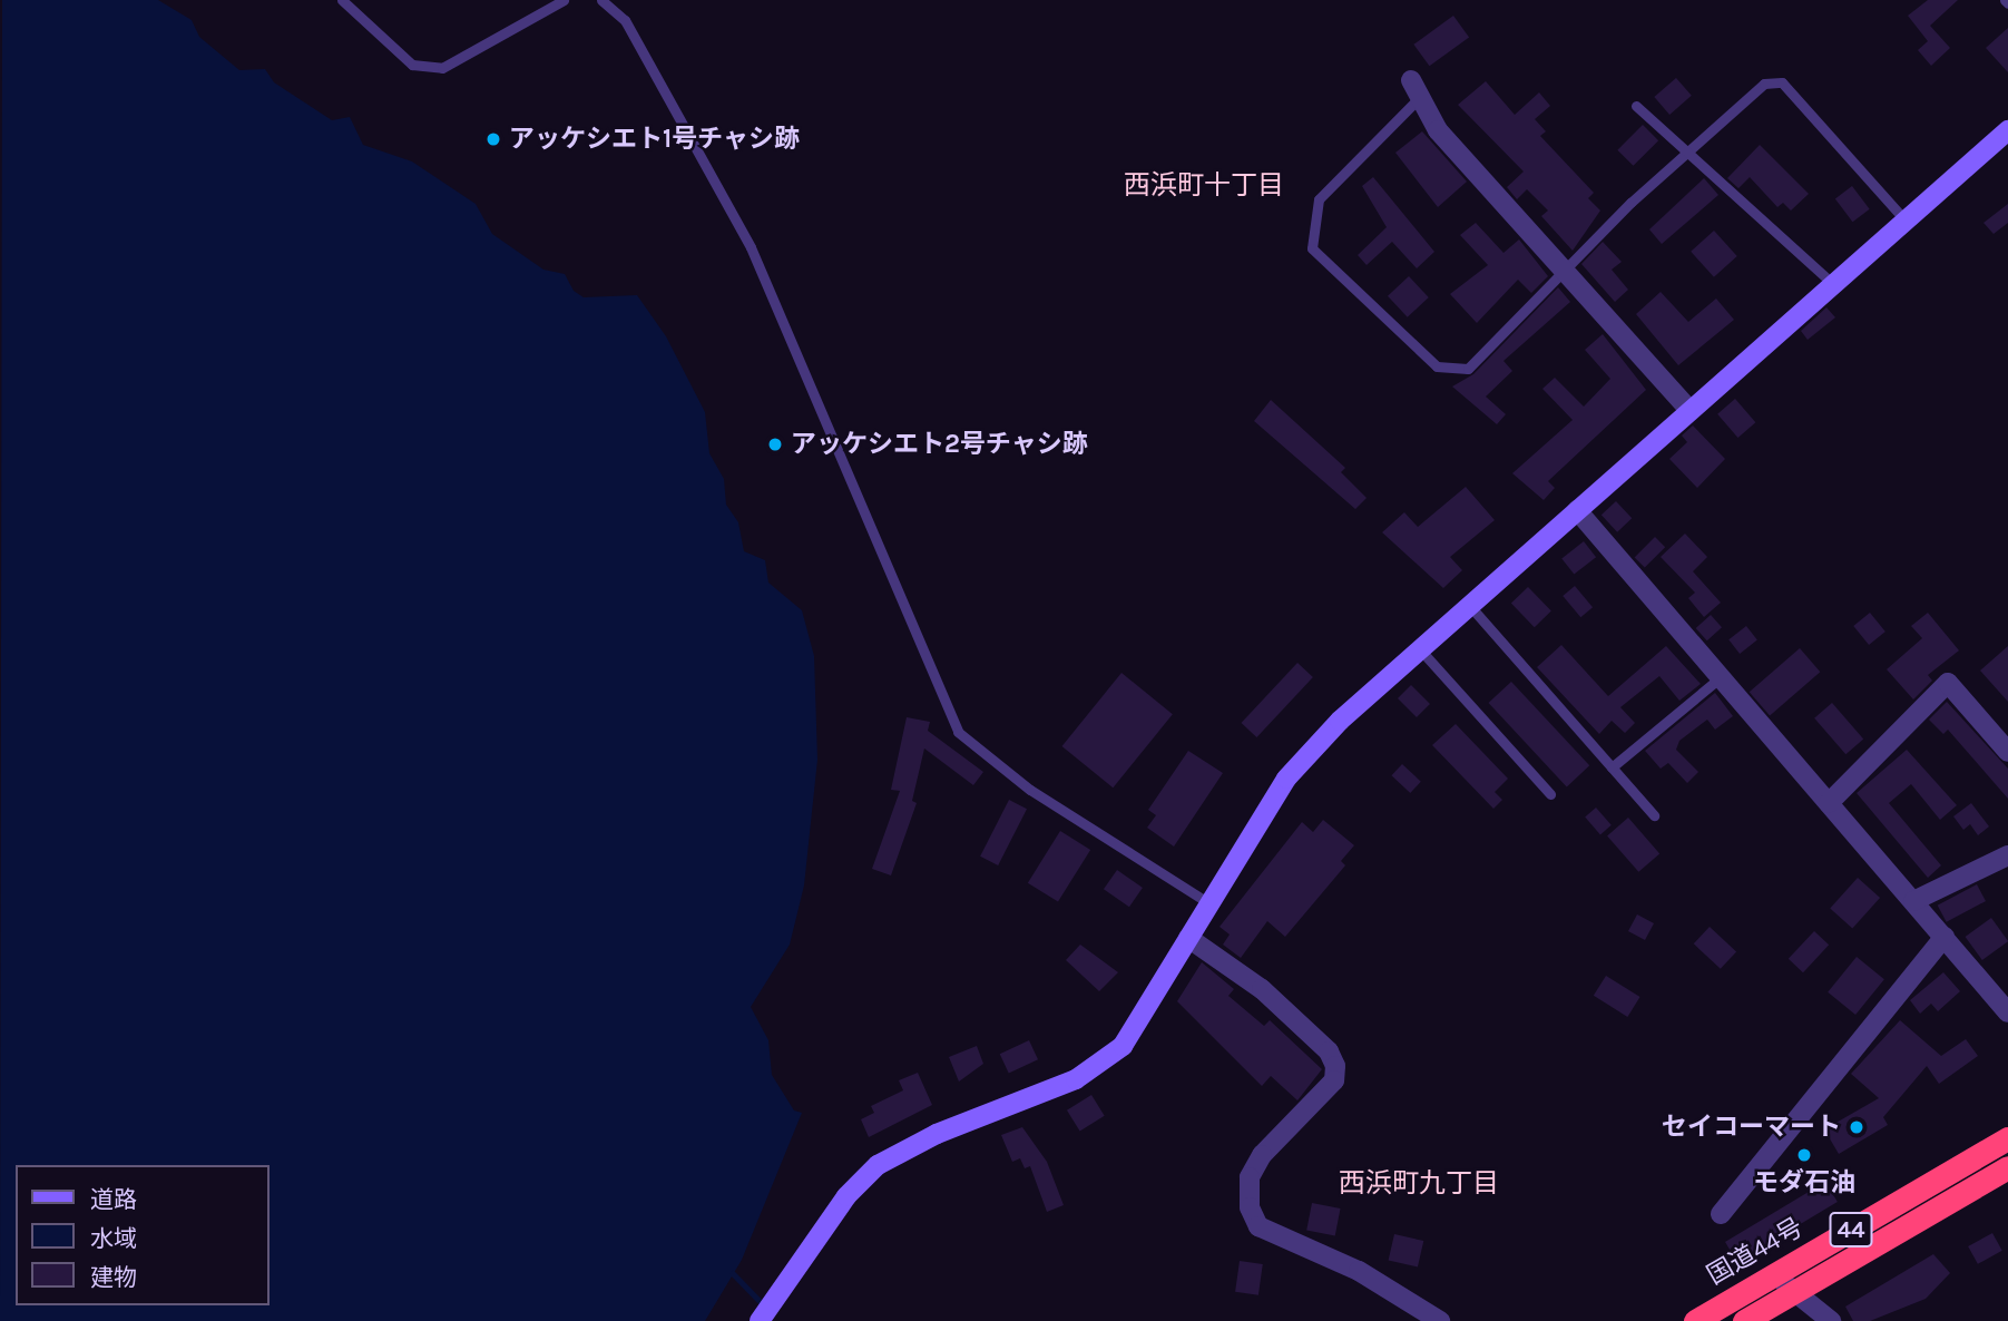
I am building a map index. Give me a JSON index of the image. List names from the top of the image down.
{
  "streets": {
    "highway": ["44", "国道44号"]
  },
  "districts": ["西浜町十丁目", "西浜町九丁目"],
  "places": [
    "アッケシエト1号チャシ跡",
    "アッケシエト2号チャシ跡",
    "セイコーマート",
    "モダ石油"
  ],
  "legend": ["道路", "水域", "建物"]
}
